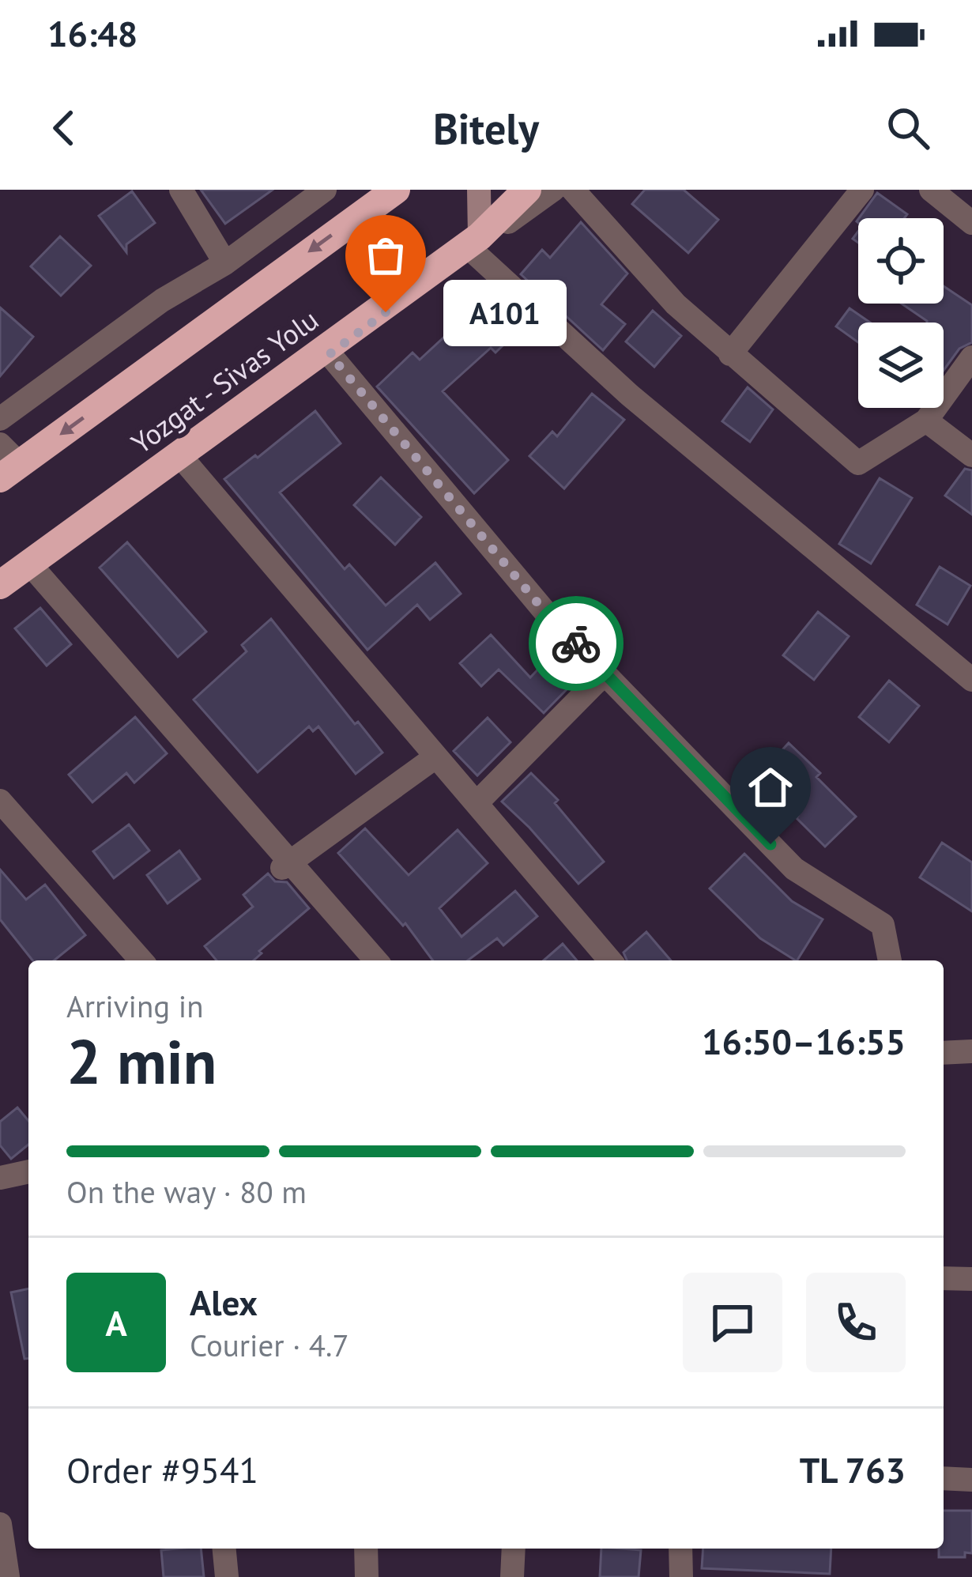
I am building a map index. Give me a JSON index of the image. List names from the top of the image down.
{
  "streets": {
    "highway": ["Yozgat - Sivas Yolu"]
  },
  "places": ["A101"],
  "page": {
    "status": "16:48",
    "header": "Bitely",
    "bubble": "A101",
    "heading": ["2 min", "Arriving in", "16:50–16:55"],
    "panel": [
      "Alex",
      "Courier · 4.7",
      "Order #9541",
      "TL 763"
    ],
    "bar": "On the way · 80 m",
    "round": "A"
  }
}
